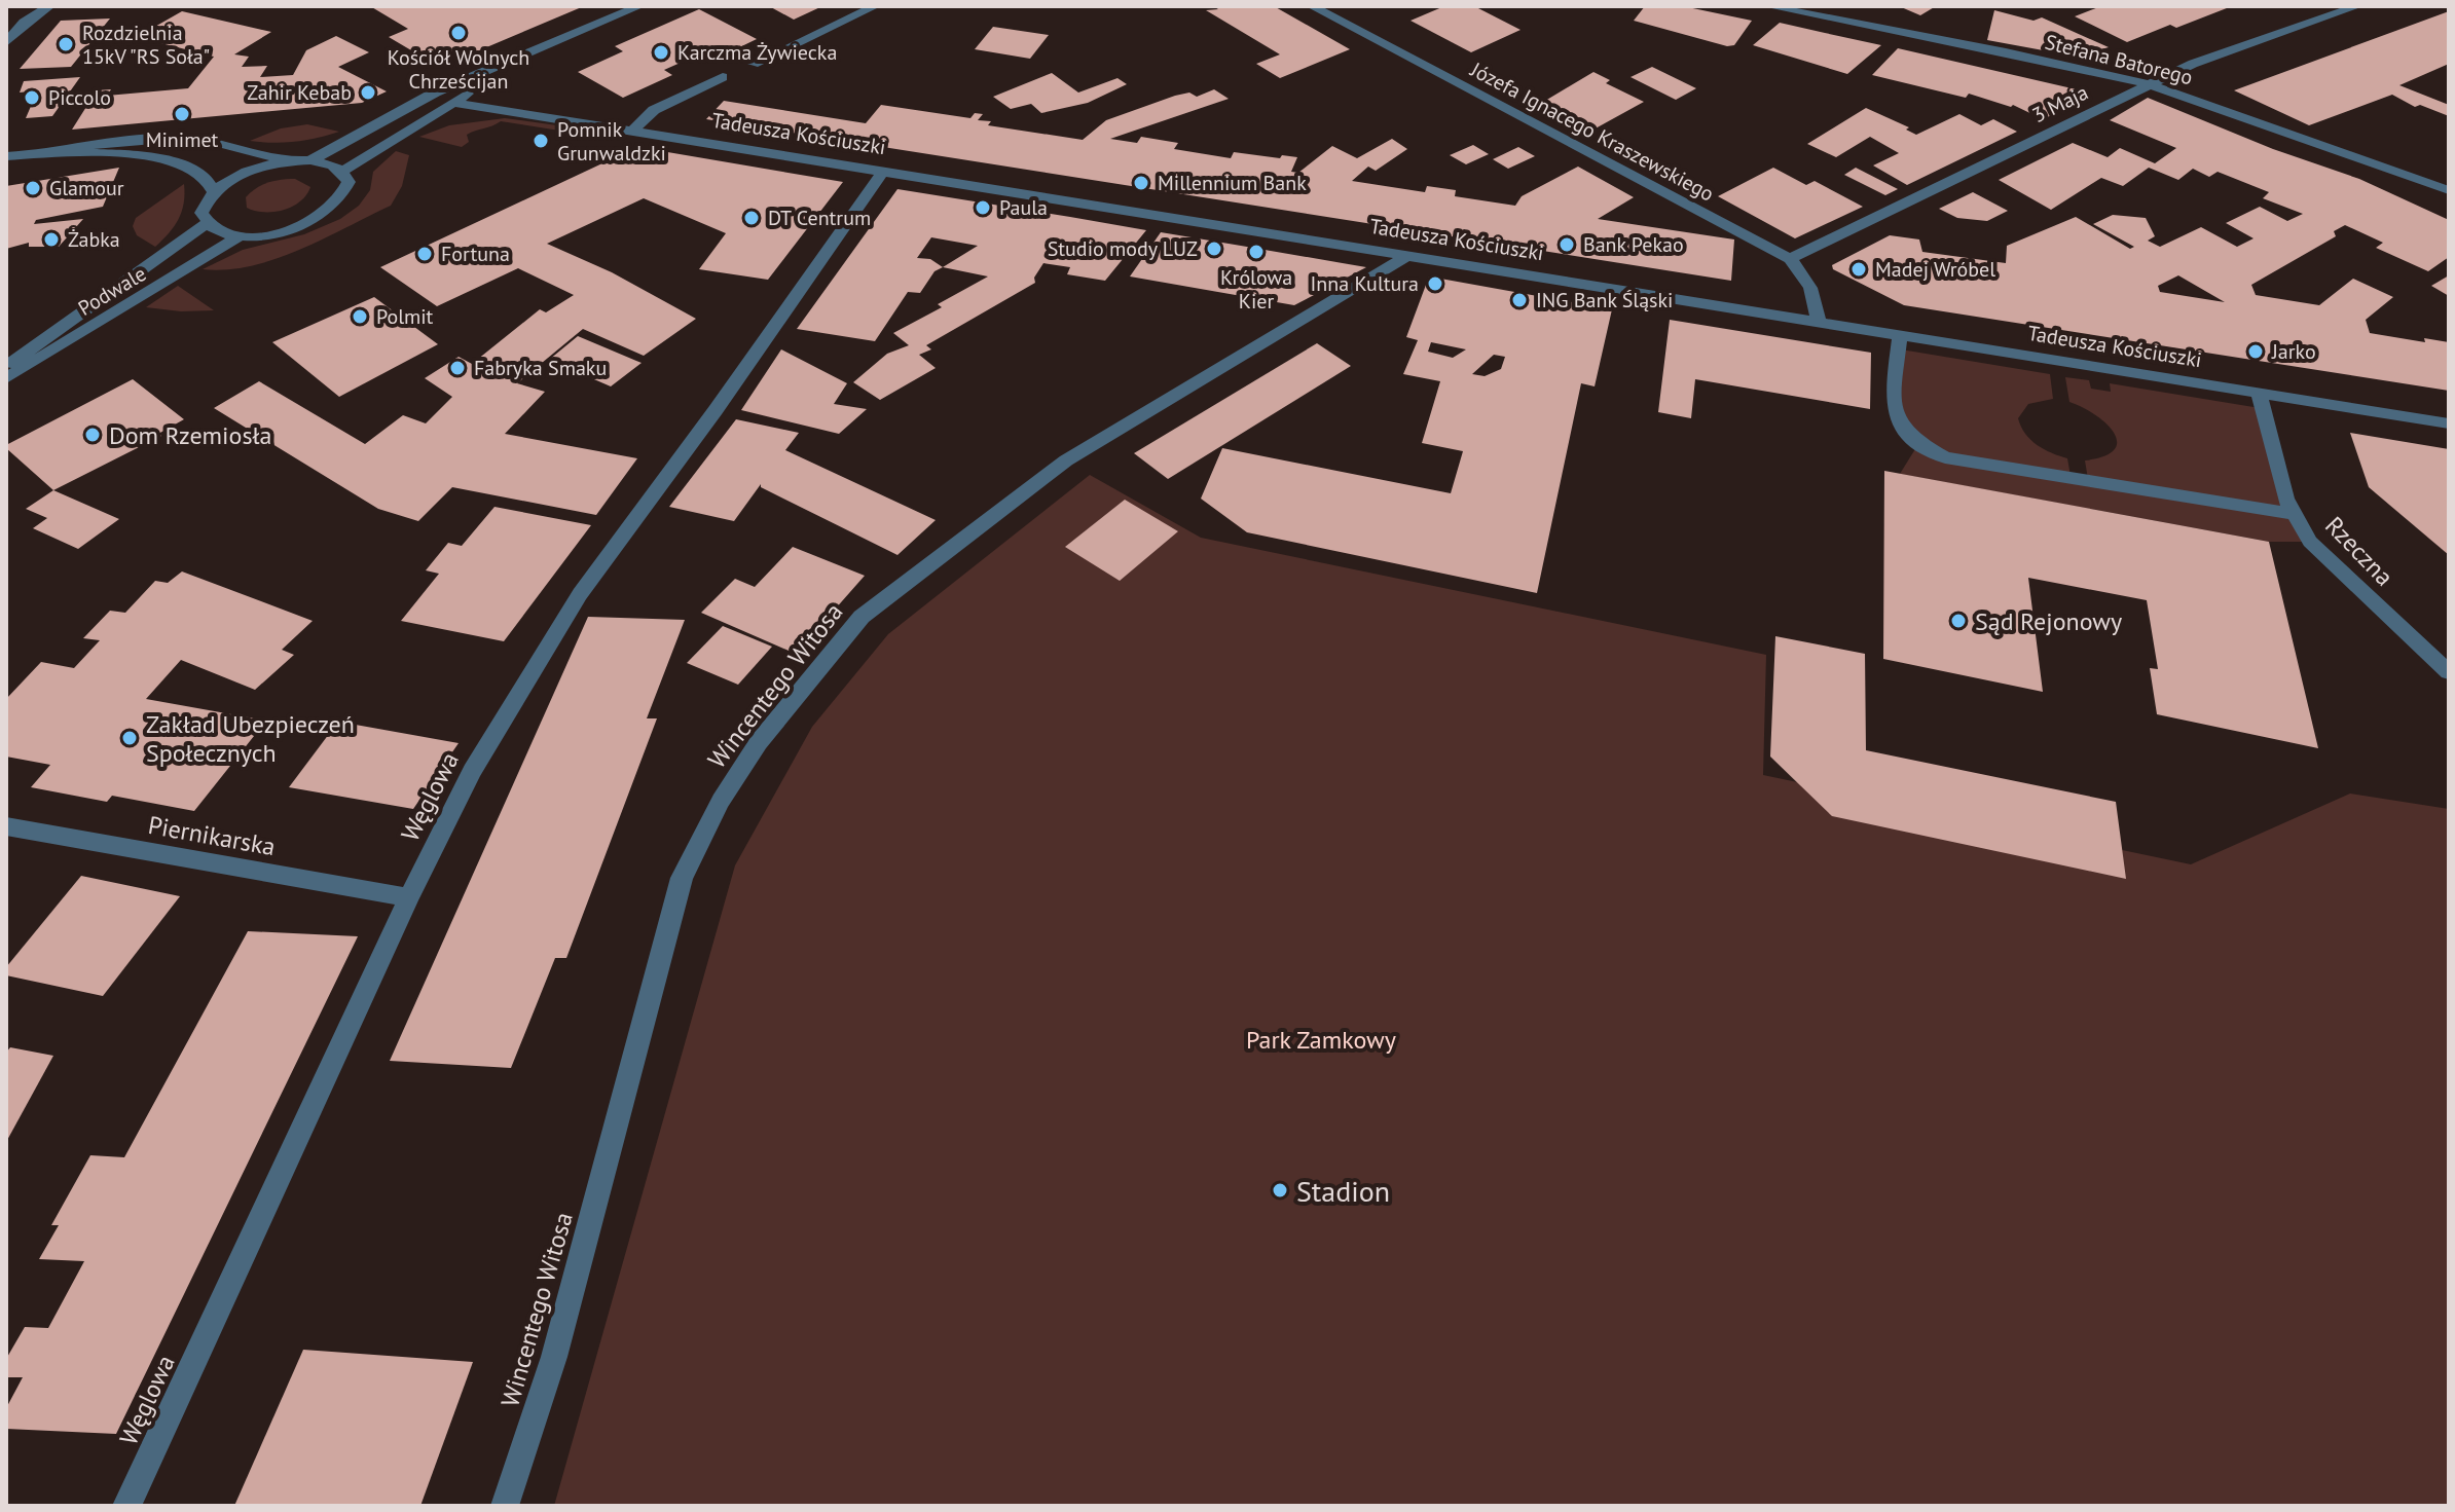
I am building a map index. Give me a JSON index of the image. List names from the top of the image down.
{
  "streets": {
    "street": [
      "Stefana Batorego",
      "3 Maja",
      "Józefa Ignacego Kraszewskiego",
      "Tadeusza Kościuszki",
      "Podwale",
      "Rzeczna",
      "Wincentego Witosa",
      "Węglowa",
      "Piernikarska"
    ]
  },
  "crossings": [
    ["Stefana Batorego", "3 Maja"],
    ["3 Maja", "Józefa Ignacego Kraszewskiego"],
    ["Józefa Ignacego Kraszewskiego", "Tadeusza Kościuszki"],
    ["Tadeusza Kościuszki", "Rzeczna"],
    ["Tadeusza Kościuszki", "Wincentego Witosa"],
    ["Tadeusza Kościuszki", "Węglowa"],
    ["Węglowa", "Piernikarska"]
  ],
  "parks": ["Park Zamkowy"],
  "places": [
    "Kościół Wolnych Chrześcijan",
    "Rozdzielnia 15kV \"RS Soła\"",
    "Karczma Żywiecka",
    "Zahir Kebab",
    "Piccolo",
    "Minimet",
    "Pomnik Grunwaldzki",
    "Millennium Bank",
    "Glamour",
    "Paula",
    "DT Centrum",
    "Żabka",
    "Bank Pekao",
    "Studio mody LUZ",
    "Królowa Kier",
    "Fortuna",
    "Madej Wróbel",
    "Inna Kultura",
    "ING Bank Śląski",
    "Polmit",
    "Jarko",
    "Fabryka Smaku",
    "Dom Rzemiosła",
    "Sąd Rejonowy",
    "Zakład Ubezpieczeń Społecznych",
    "Stadion"
  ]
}
